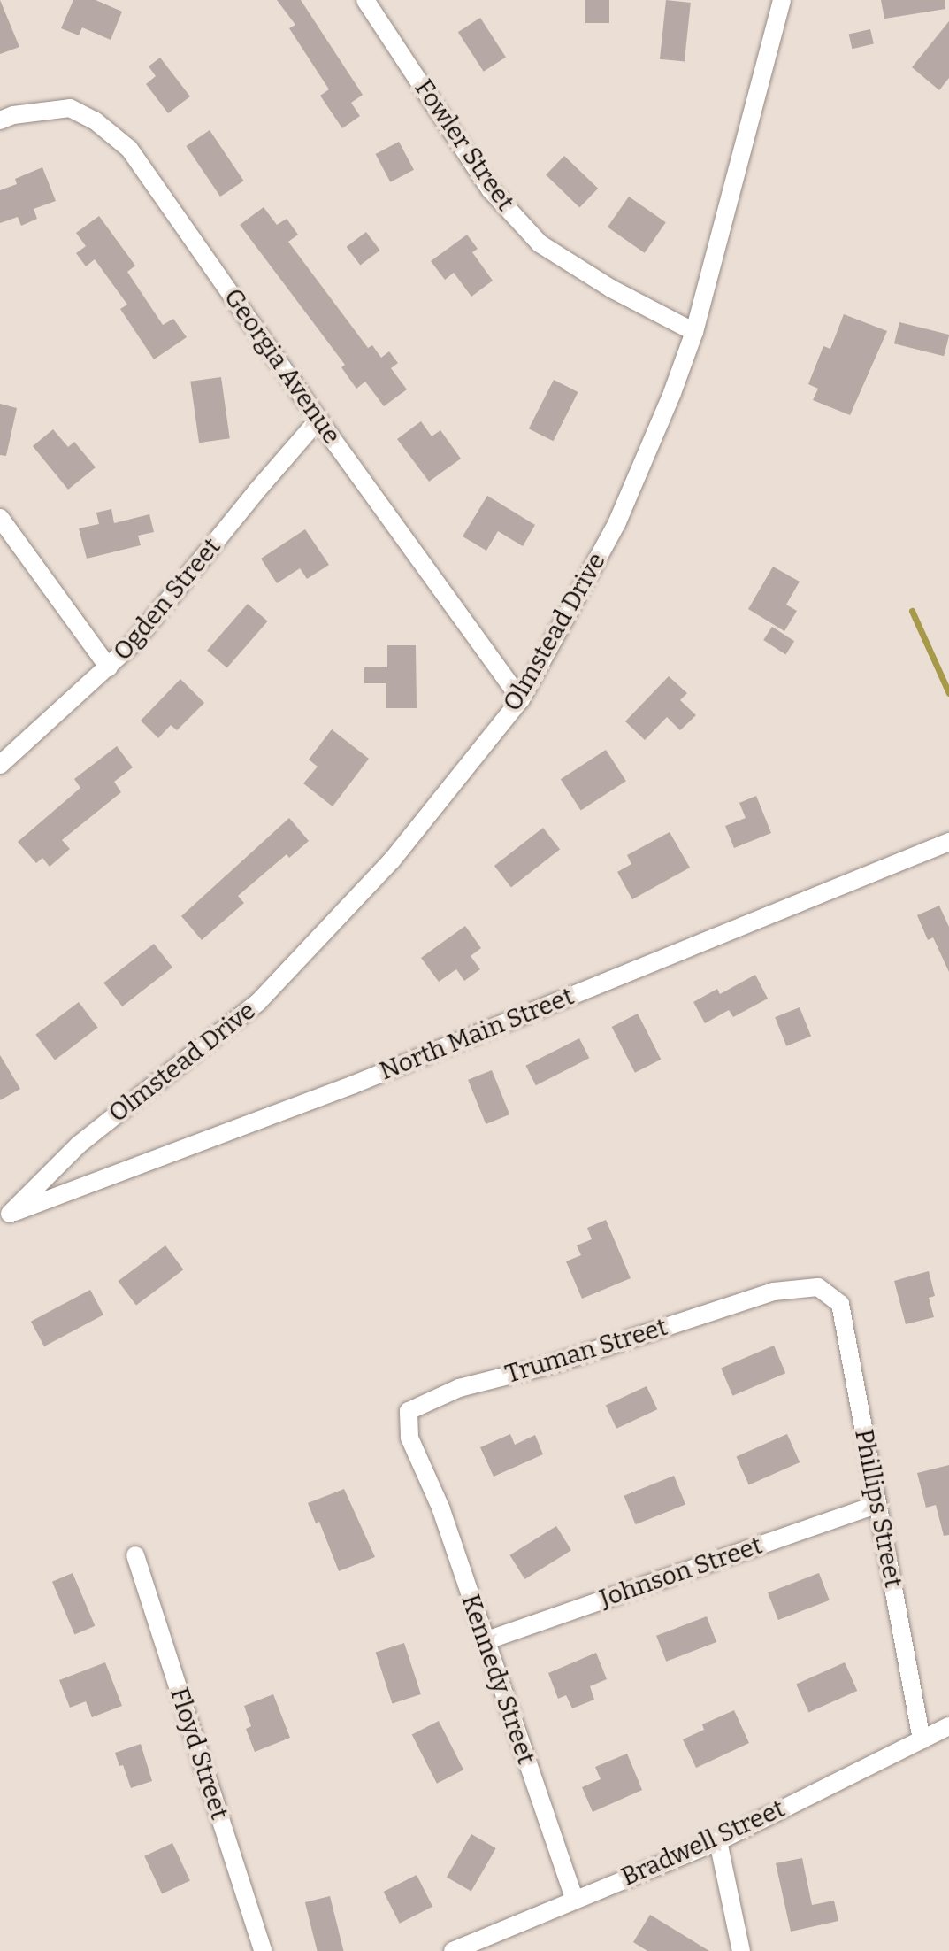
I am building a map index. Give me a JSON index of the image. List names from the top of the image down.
{
  "streets": {
    "street": [
      "Fowler Street",
      "Georgia Avenue",
      "Ogden Street",
      "Olmstead Drive",
      "North Main Street",
      "Truman Street",
      "Phillips Street",
      "Johnson Street",
      "Kennedy Street",
      "Floyd Street",
      "Bradwell Street"
    ]
  },
  "crossings": [
    ["Fowler Street", "Olmstead Drive"],
    ["Georgia Avenue", "Ogden Street"],
    ["Georgia Avenue", "Olmstead Drive"],
    ["Olmstead Drive", "North Main Street"],
    ["Truman Street", "Phillips Street"],
    ["Truman Street", "Kennedy Street"],
    ["Phillips Street", "Johnson Street"],
    ["Phillips Street", "Bradwell Street"],
    ["Johnson Street", "Kennedy Street"],
    ["Kennedy Street", "Bradwell Street"]
  ]
}
